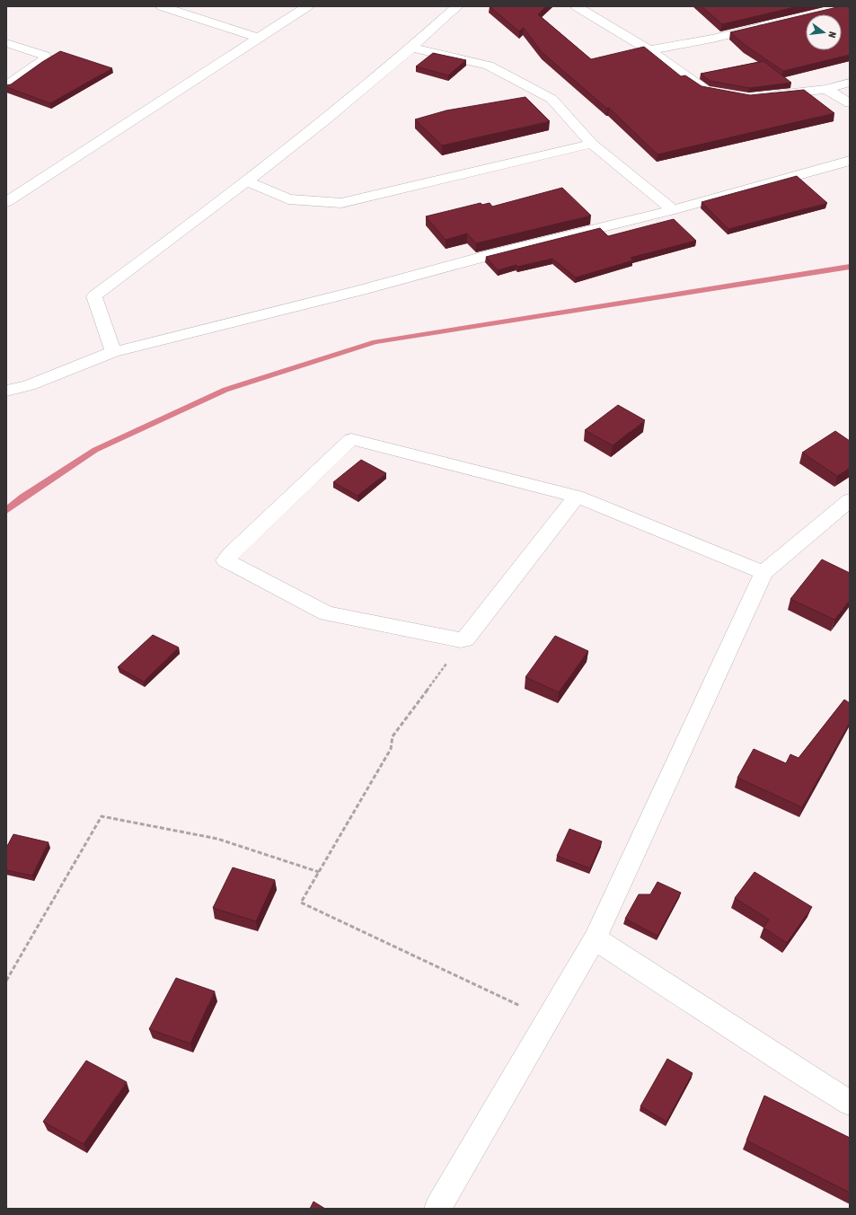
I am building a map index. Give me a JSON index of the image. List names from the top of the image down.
{
  "north": "right"
}
